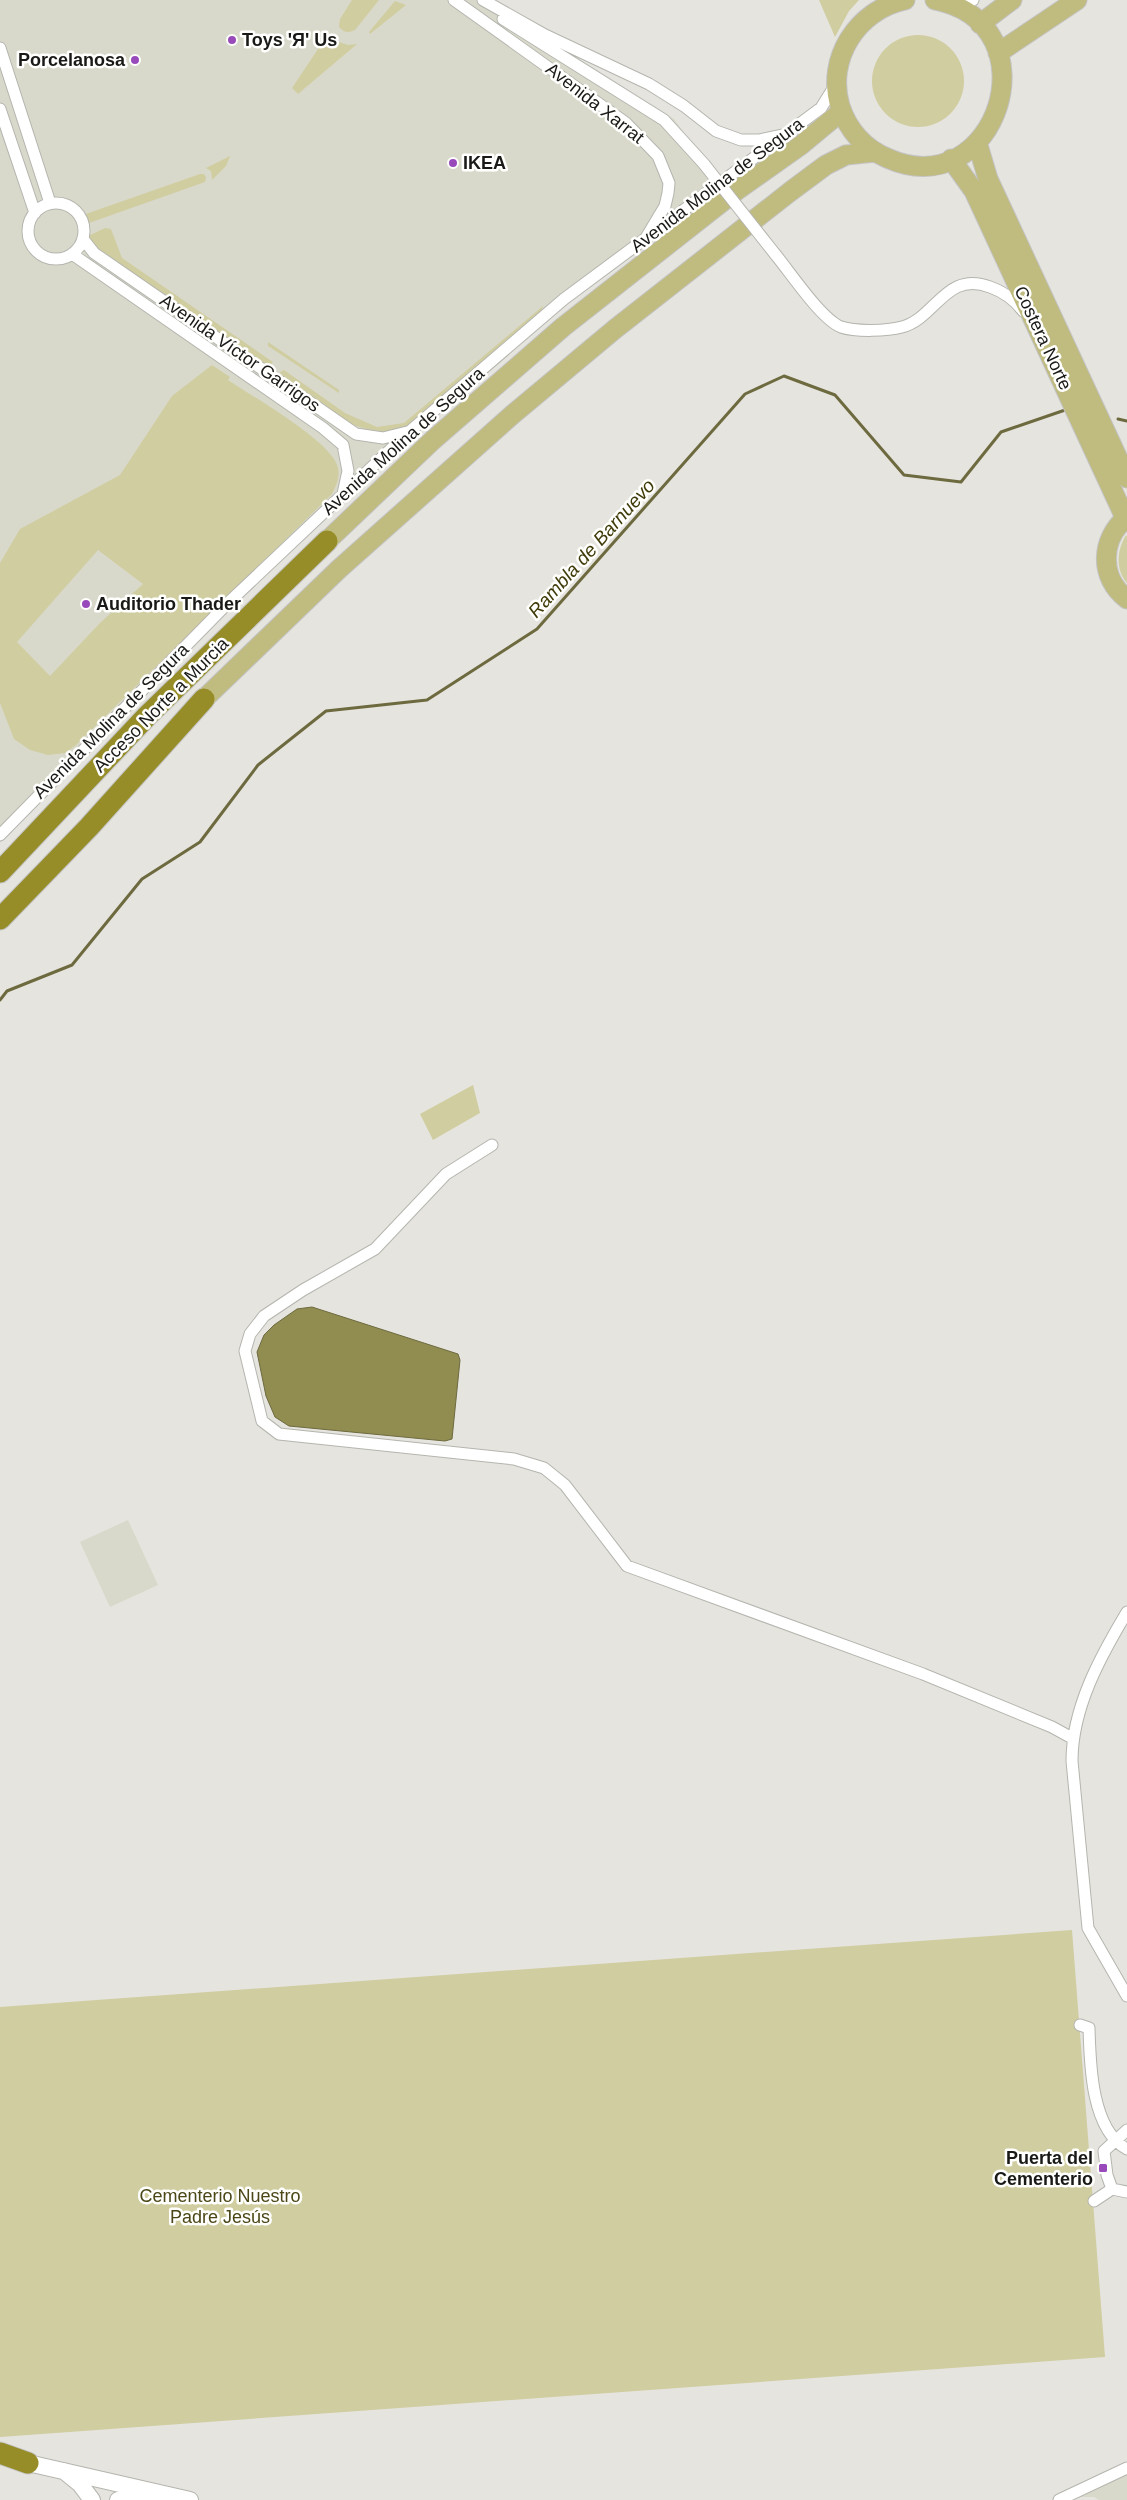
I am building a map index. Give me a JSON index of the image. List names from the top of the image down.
{
  "streets": {
    "highway": ["Acceso Norte a Murcia"],
    "main road": ["Avenida Molina de Segura", "Costera Norte"],
    "street": ["Avenida Xarrat", "Avenida Víctor Garrigos"]
  },
  "crossings": [
    ["Avenida Xarrat", "Avenida Molina de Segura"],
    ["Avenida Xarrat", "Costera Norte"],
    ["Avenida Molina de Segura", "Avenida Víctor Garrigos"],
    ["Avenida Molina de Segura", "Acceso Norte a Murcia"]
  ],
  "water": ["Rambla de Barnuevo"],
  "parks": ["Cementerio Nuestro Padre Jesús"],
  "places": {
    "other": [
      "Toys 'Я' Us",
      "Porcelanosa",
      "IKEA",
      "Auditorio Thader"
    ],
    "transit": ["Puerta del Cementerio"]
  }
}
